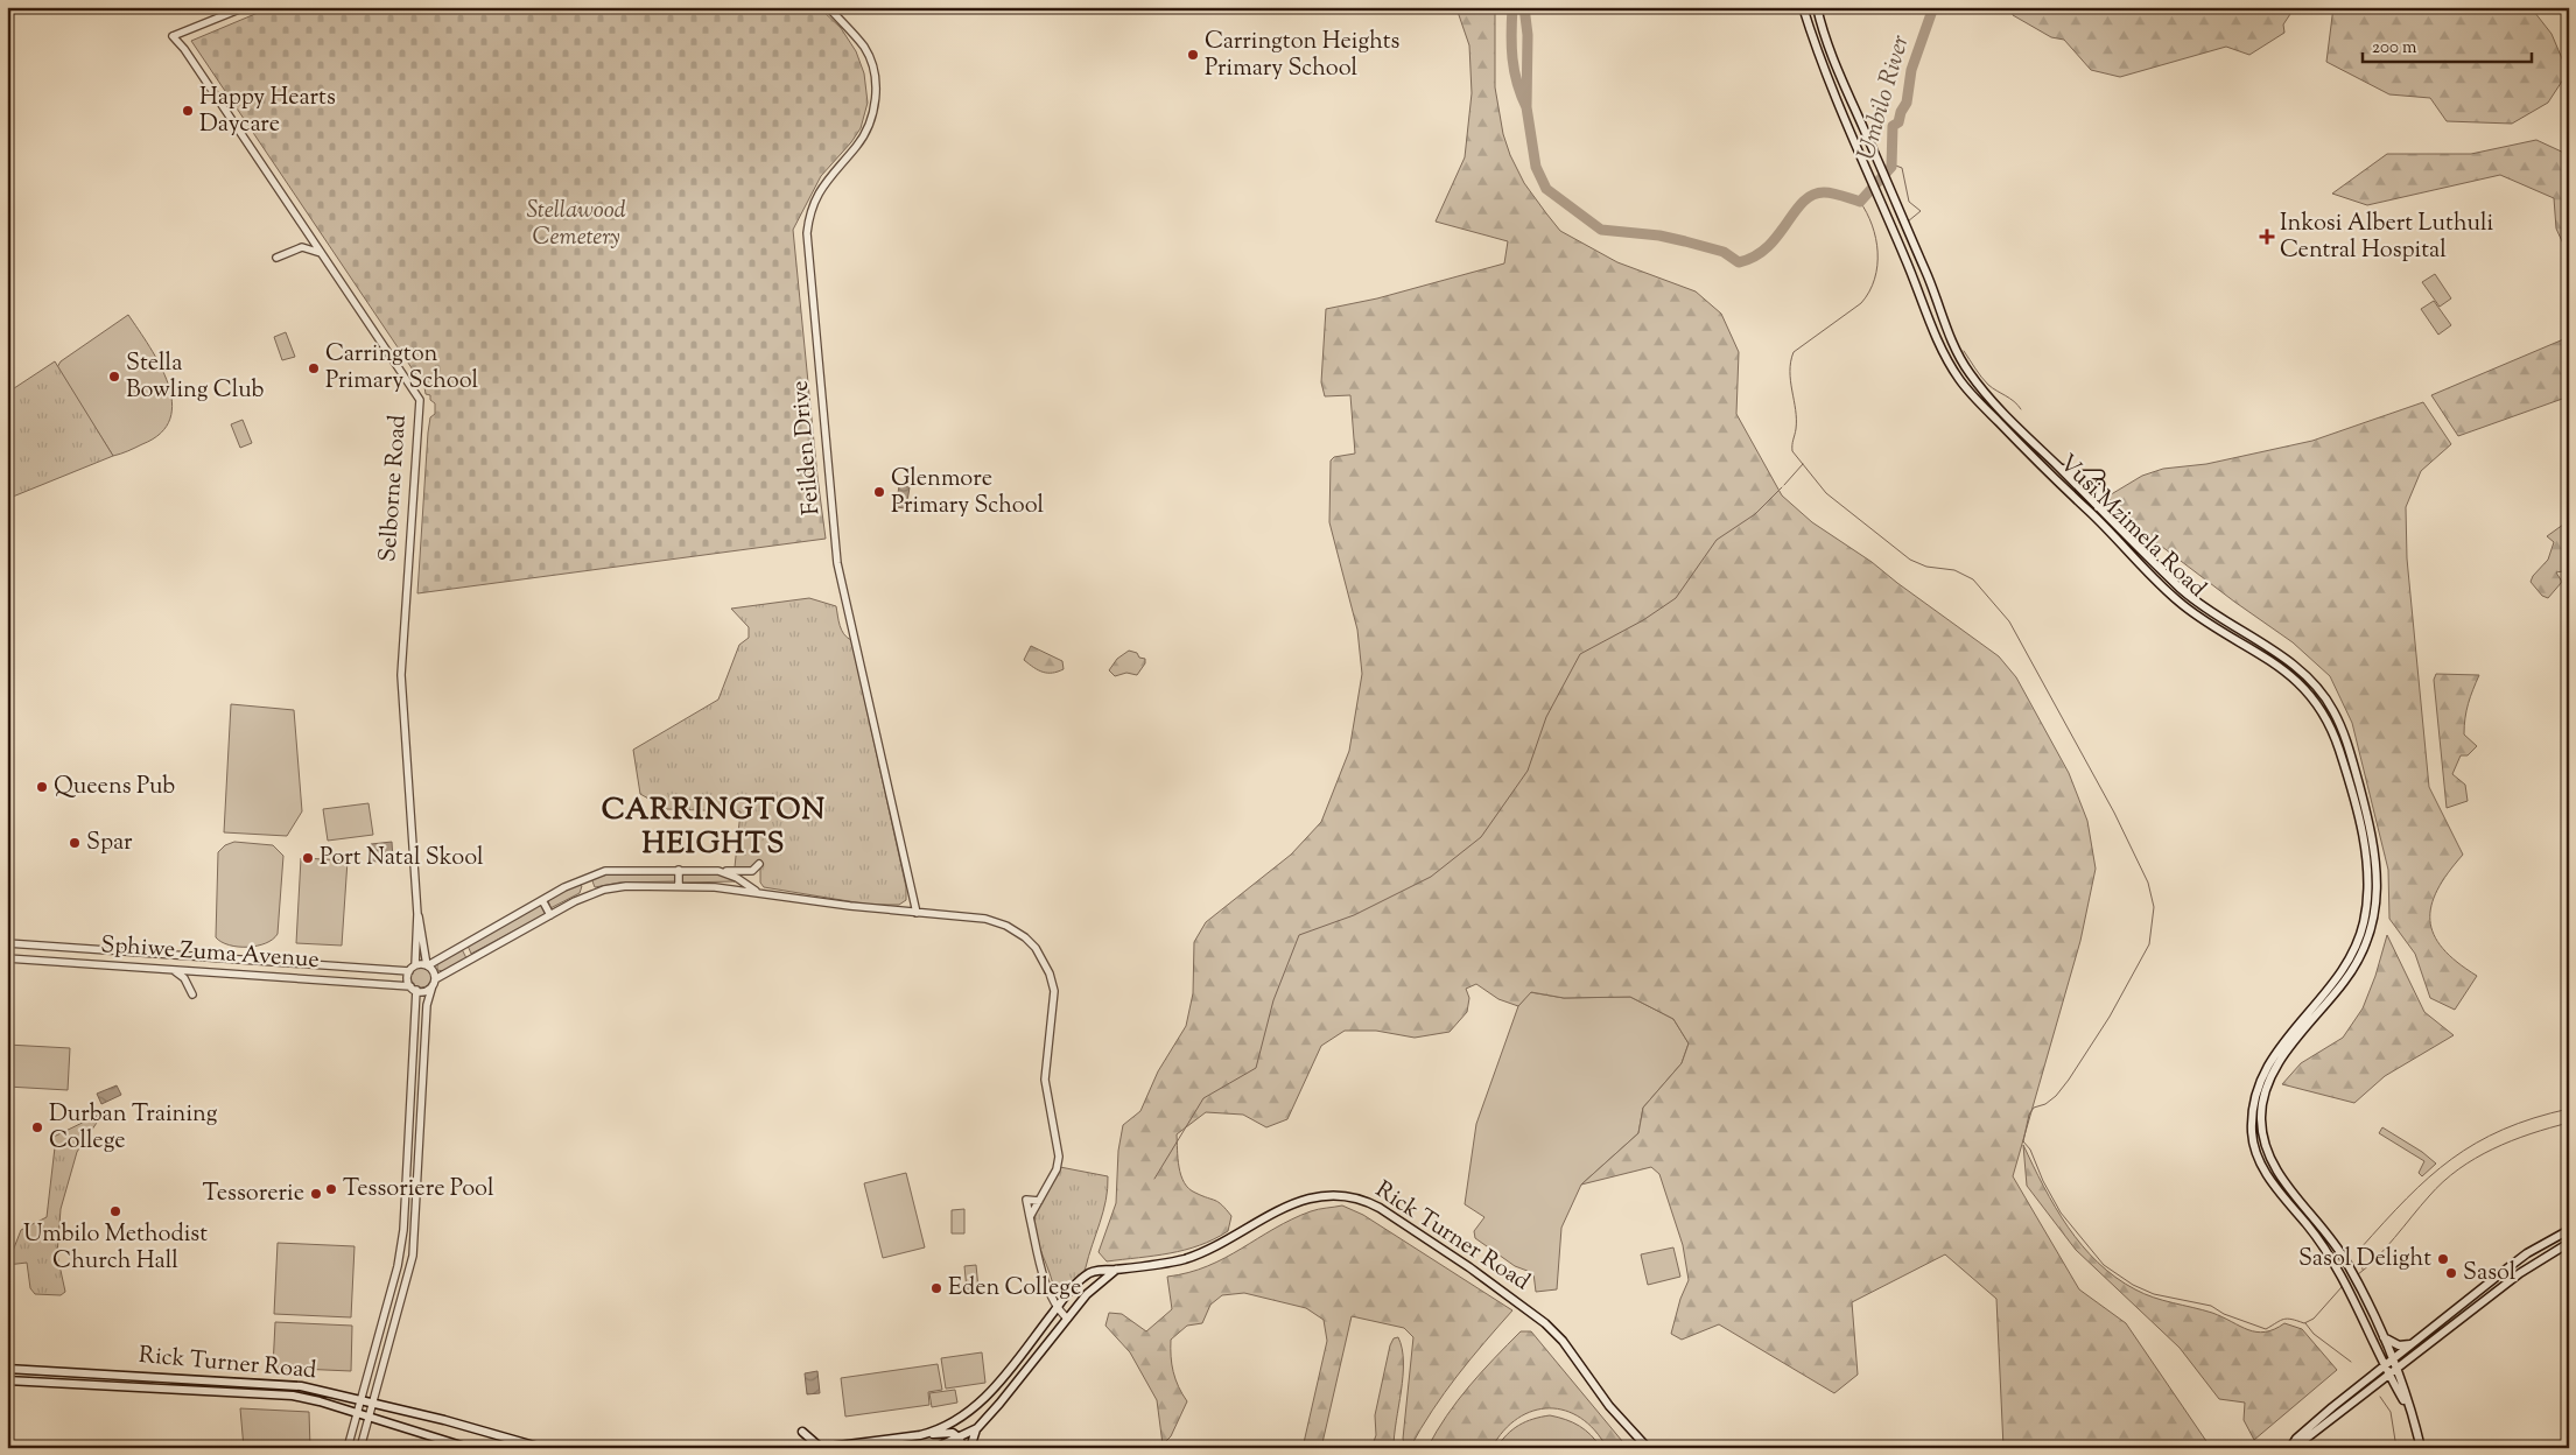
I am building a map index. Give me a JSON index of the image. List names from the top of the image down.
{
  "streets": {
    "main road": ["Vusi Mzimela Road", "Rick Turner Road"],
    "street": ["Feilden Drive", "Selborne Road", "Sphiwe Zuma Avenue"]
  },
  "crossings": [
    ["Selborne Road", "Sphiwe Zuma Avenue"]
  ],
  "districts": ["CARRINGTON HEIGHTS"],
  "water": ["Umbilo River"],
  "parks": ["Stellawood Cemetery"],
  "places": {
    "other": [
      "Carrington Heights Primary School",
      "Happy Hearts Daycare",
      "Carrington Primary School",
      "Stella Bowling Club",
      "Glenmore Primary School",
      "Queens Pub",
      "Spar",
      "Port Natal Skool",
      "Durban Training College",
      "Tessoriere Pool",
      "Tessorerie",
      "Umbilo Methodist Church Hall",
      "Sasol Delight",
      "Sasol",
      "Eden College"
    ],
    "health": ["Inkosi Albert Luthuli Central Hospital"]
  },
  "scale_bar": "200 m"
}
